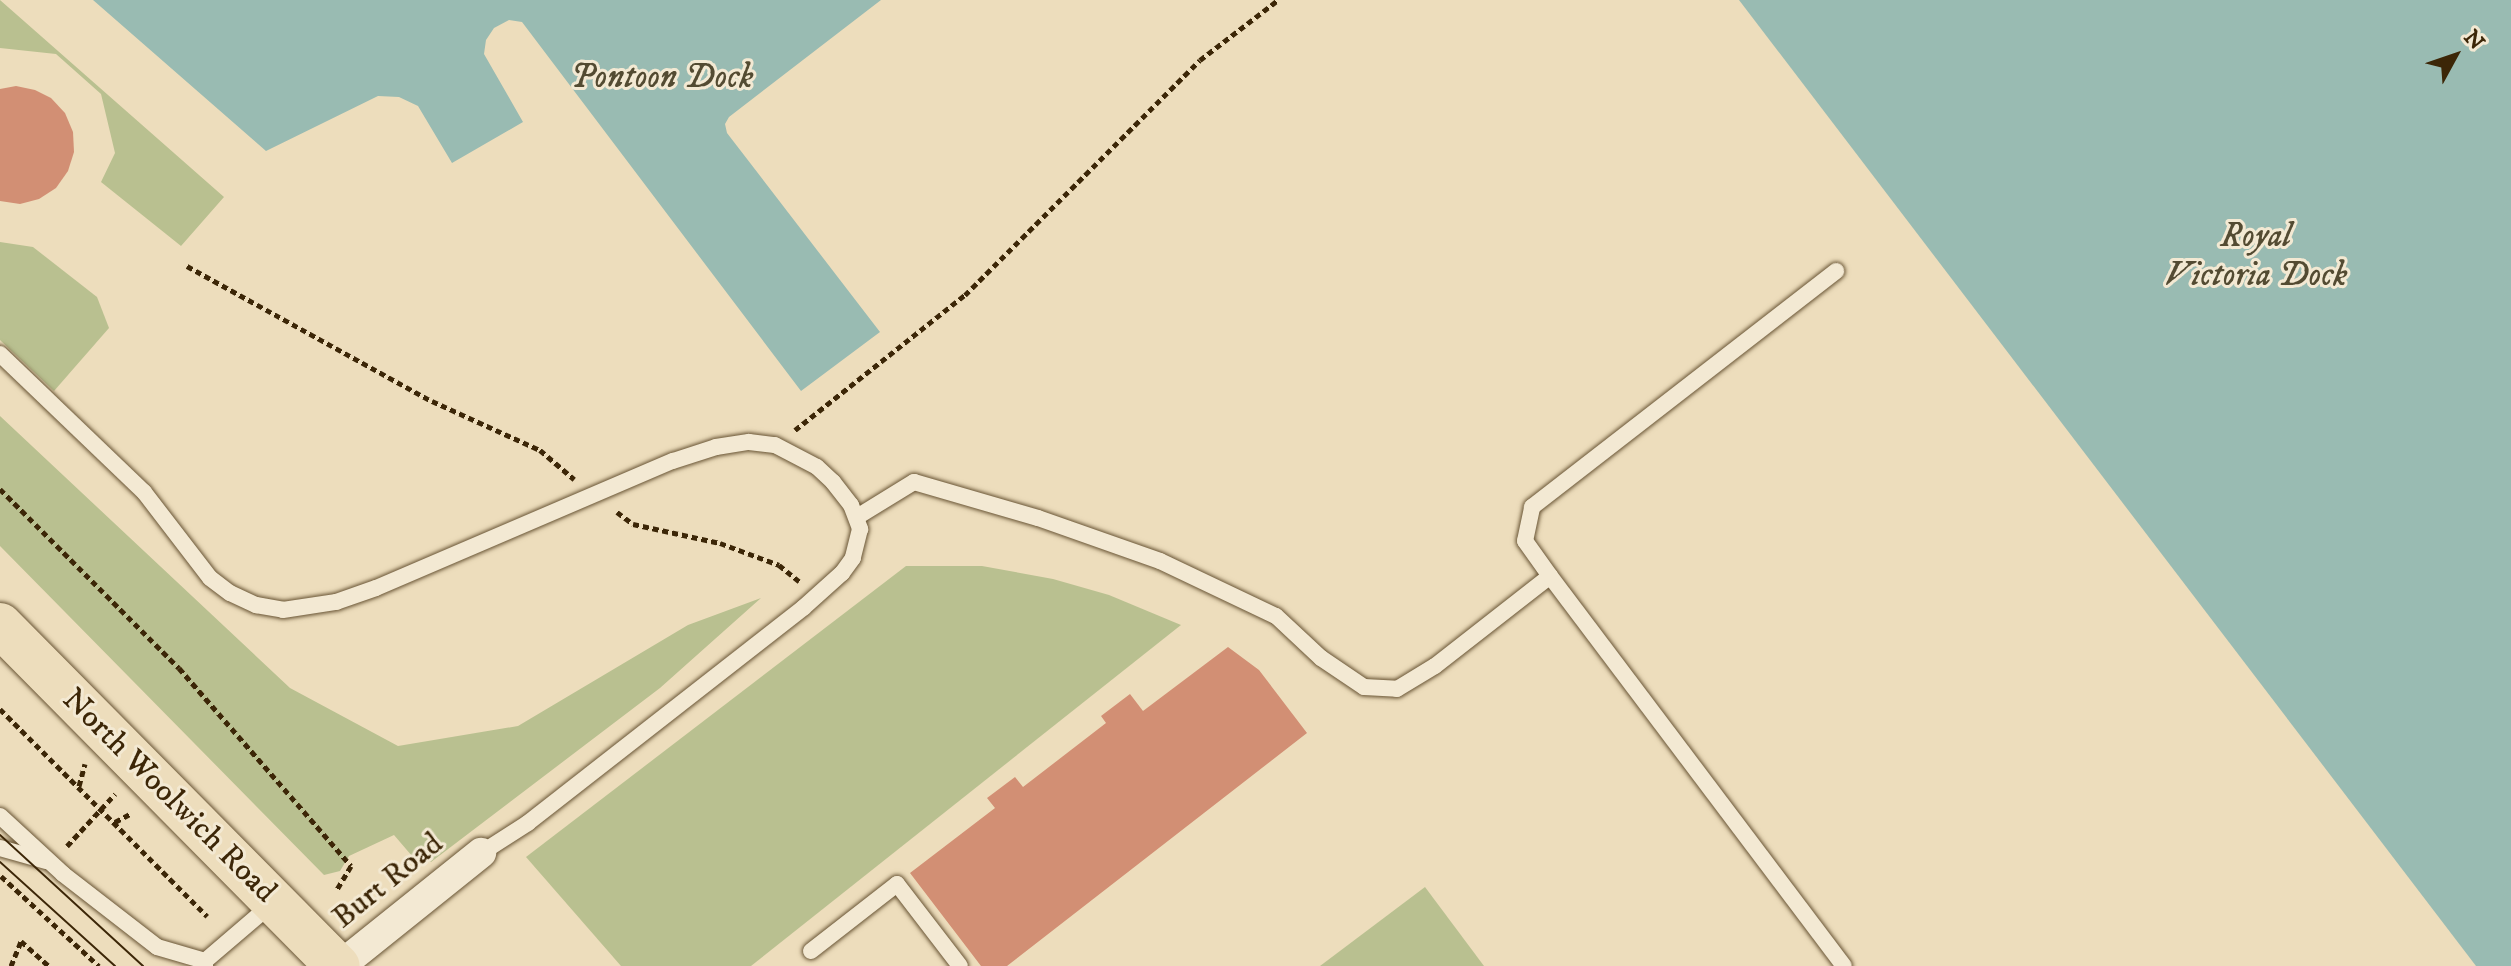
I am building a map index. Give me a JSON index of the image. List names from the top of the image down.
{
  "streets": {
    "main road": ["North Woolwich Road"],
    "street": ["Burt Road"]
  },
  "crossings": [
    ["North Woolwich Road", "Burt Road"]
  ],
  "water": ["Pontoon Dock", "Royal Victoria Dock"],
  "north": "top right"
}
